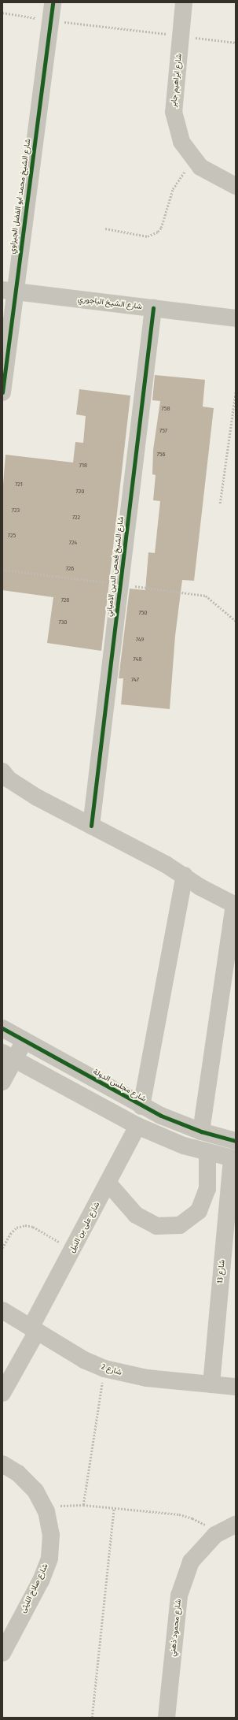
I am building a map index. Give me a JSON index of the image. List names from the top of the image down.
{
  "streets": {
    "street": [
      "شارع ابراهيم جابر",
      "شارع الشيخ محمد ابو الفضل الجيزاوي",
      "شارع الشيخ الباجوري",
      "شارع الشيخ فحص الدين الامباني",
      "شارع مجلس الدولة",
      "شارع على بن النيل",
      "شارع 13",
      "شارع 2",
      "شارع صلاح الليثى",
      "شارع محمود ذهني"
    ]
  },
  "crossings": [
    ["شارع الشيخ محمد ابو الفضل الجيزاوي", "شارع الشيخ الباجوري"],
    ["شارع الشيخ الباجوري", "شارع الشيخ فحص الدين الامباني"],
    ["شارع على بن النيل", "شارع 2"],
    ["شارع 13", "شارع 2"]
  ],
  "house_numbers": [
    "758",
    "757",
    "756",
    "718",
    "721",
    "720",
    "723",
    "722",
    "725",
    "724",
    "726",
    "728",
    "750",
    "730",
    "749",
    "748",
    "747"
  ]
}
